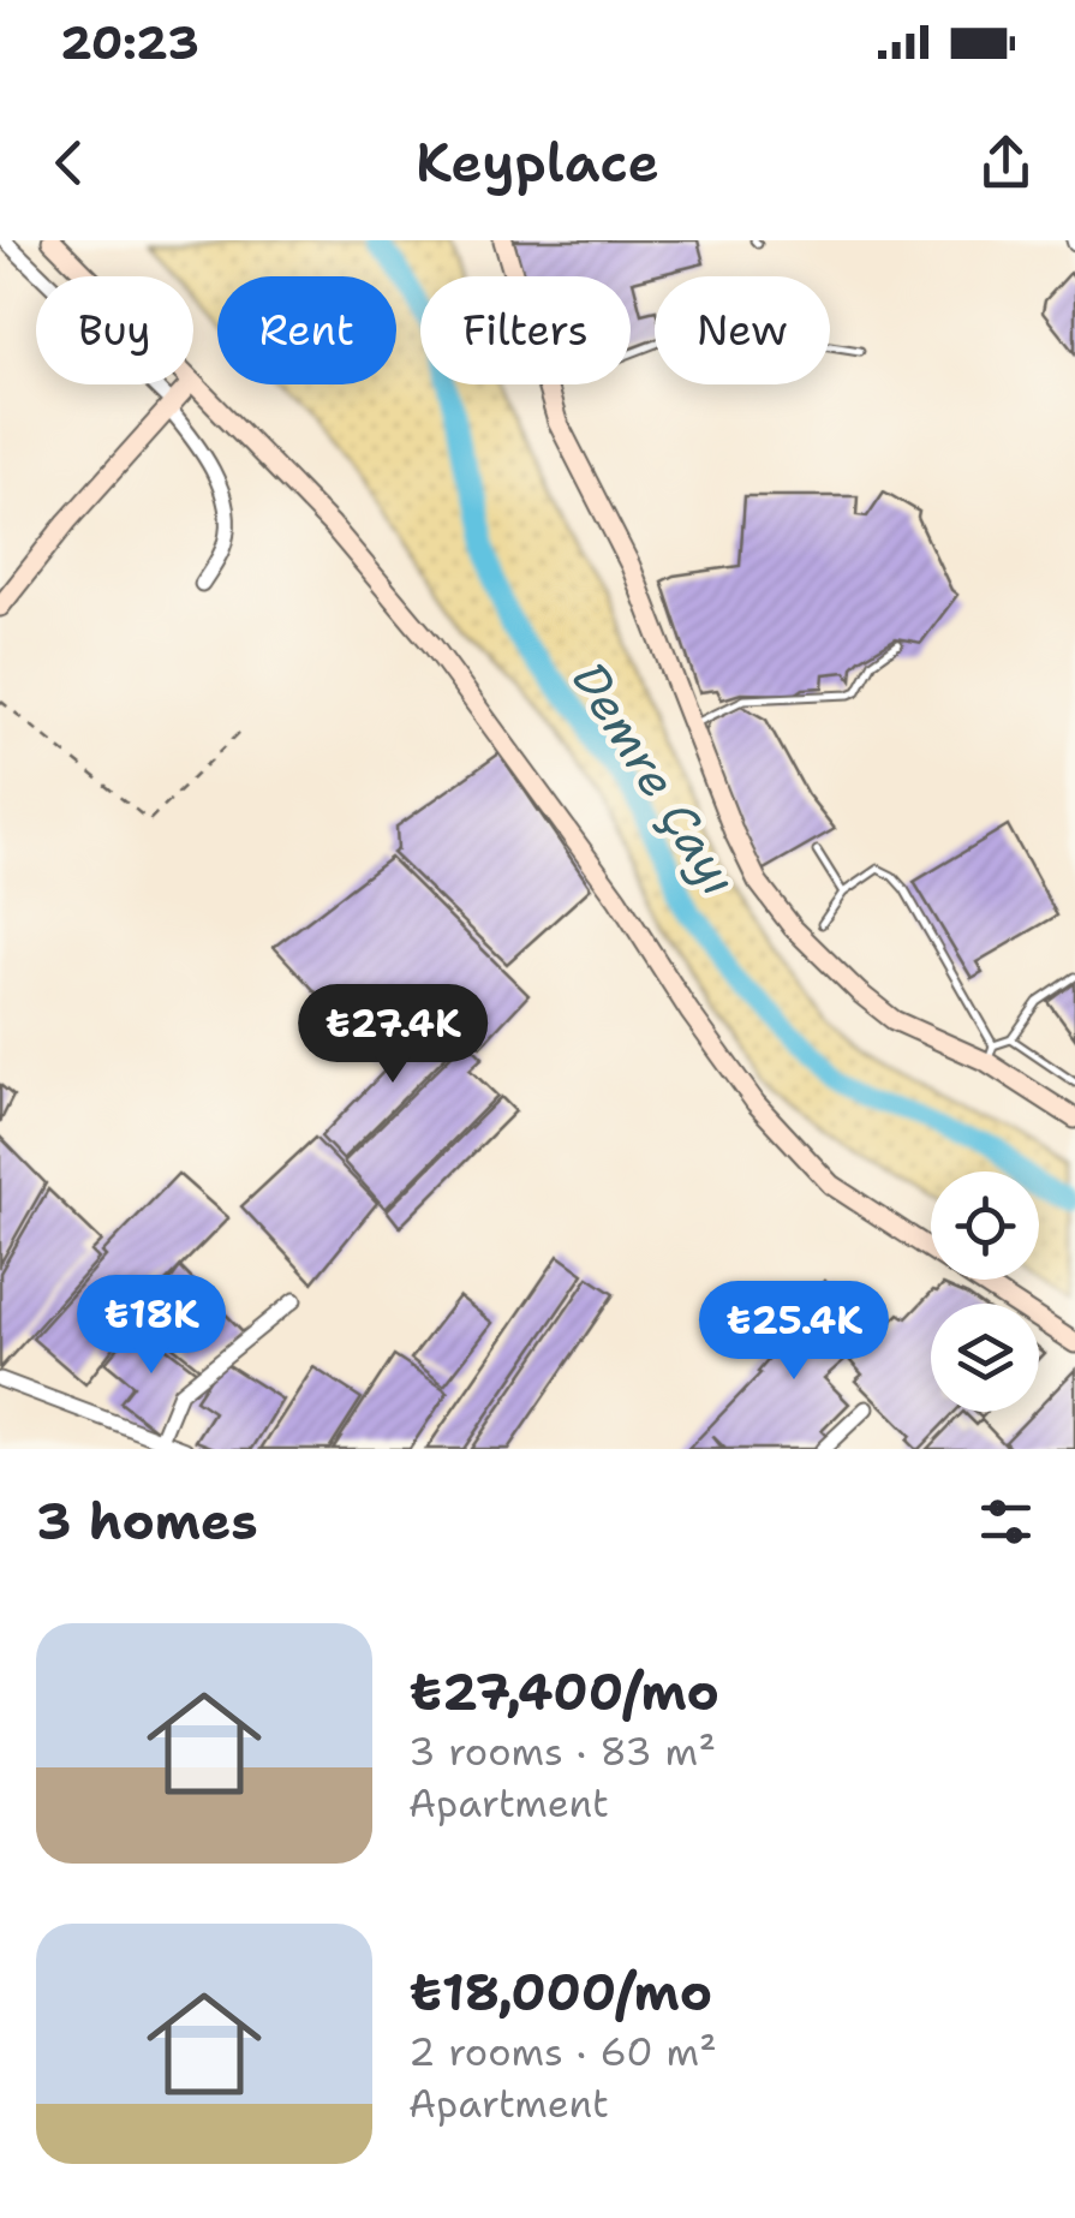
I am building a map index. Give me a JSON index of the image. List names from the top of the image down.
{
  "water": ["Demre Çayı"],
  "page": {
    "status": "20:23",
    "header": "Keyplace",
    "chip": [
      "Buy",
      "Rent",
      "Filters",
      "New"
    ],
    "price": ["₺27.4K", "₺18K", "₺25.4K"],
    "heading": "3 homes",
    "list": [
      {
        "name": "₺27,400/mo",
        "note": "3 rooms · 83 m² · Apartment"
      },
      {
        "name": "₺18,000/mo",
        "note": "2 rooms · 60 m² · Apartment"
      }
    ]
  }
}
